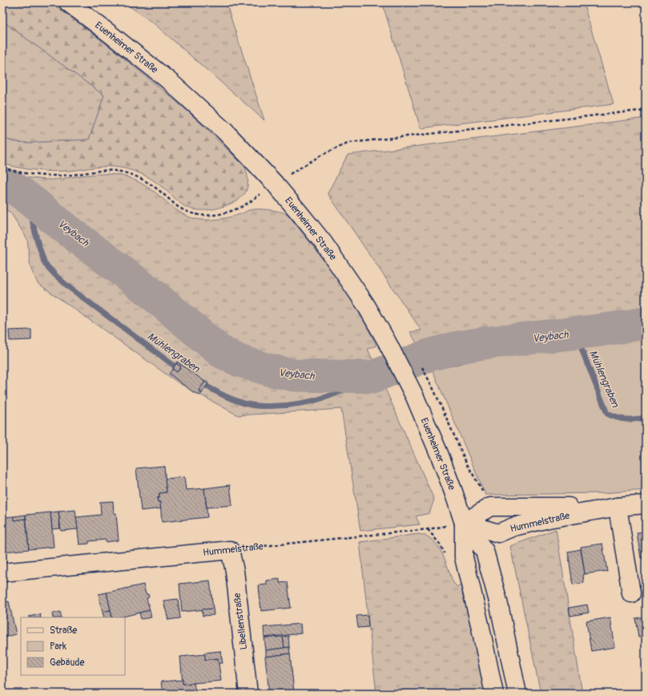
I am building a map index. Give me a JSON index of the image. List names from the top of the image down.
{
  "streets": {
    "main road": ["Euenheimer Straße", "Hummelstraße", "Libellenstraße"]
  },
  "crossings": [
    ["Euenheimer Straße", "Hummelstraße"],
    ["Hummelstraße", "Libellenstraße"]
  ],
  "water": ["Veybach", "Mühlengraben"],
  "legend": ["Straße", "Park", "Gebäude"]
}
